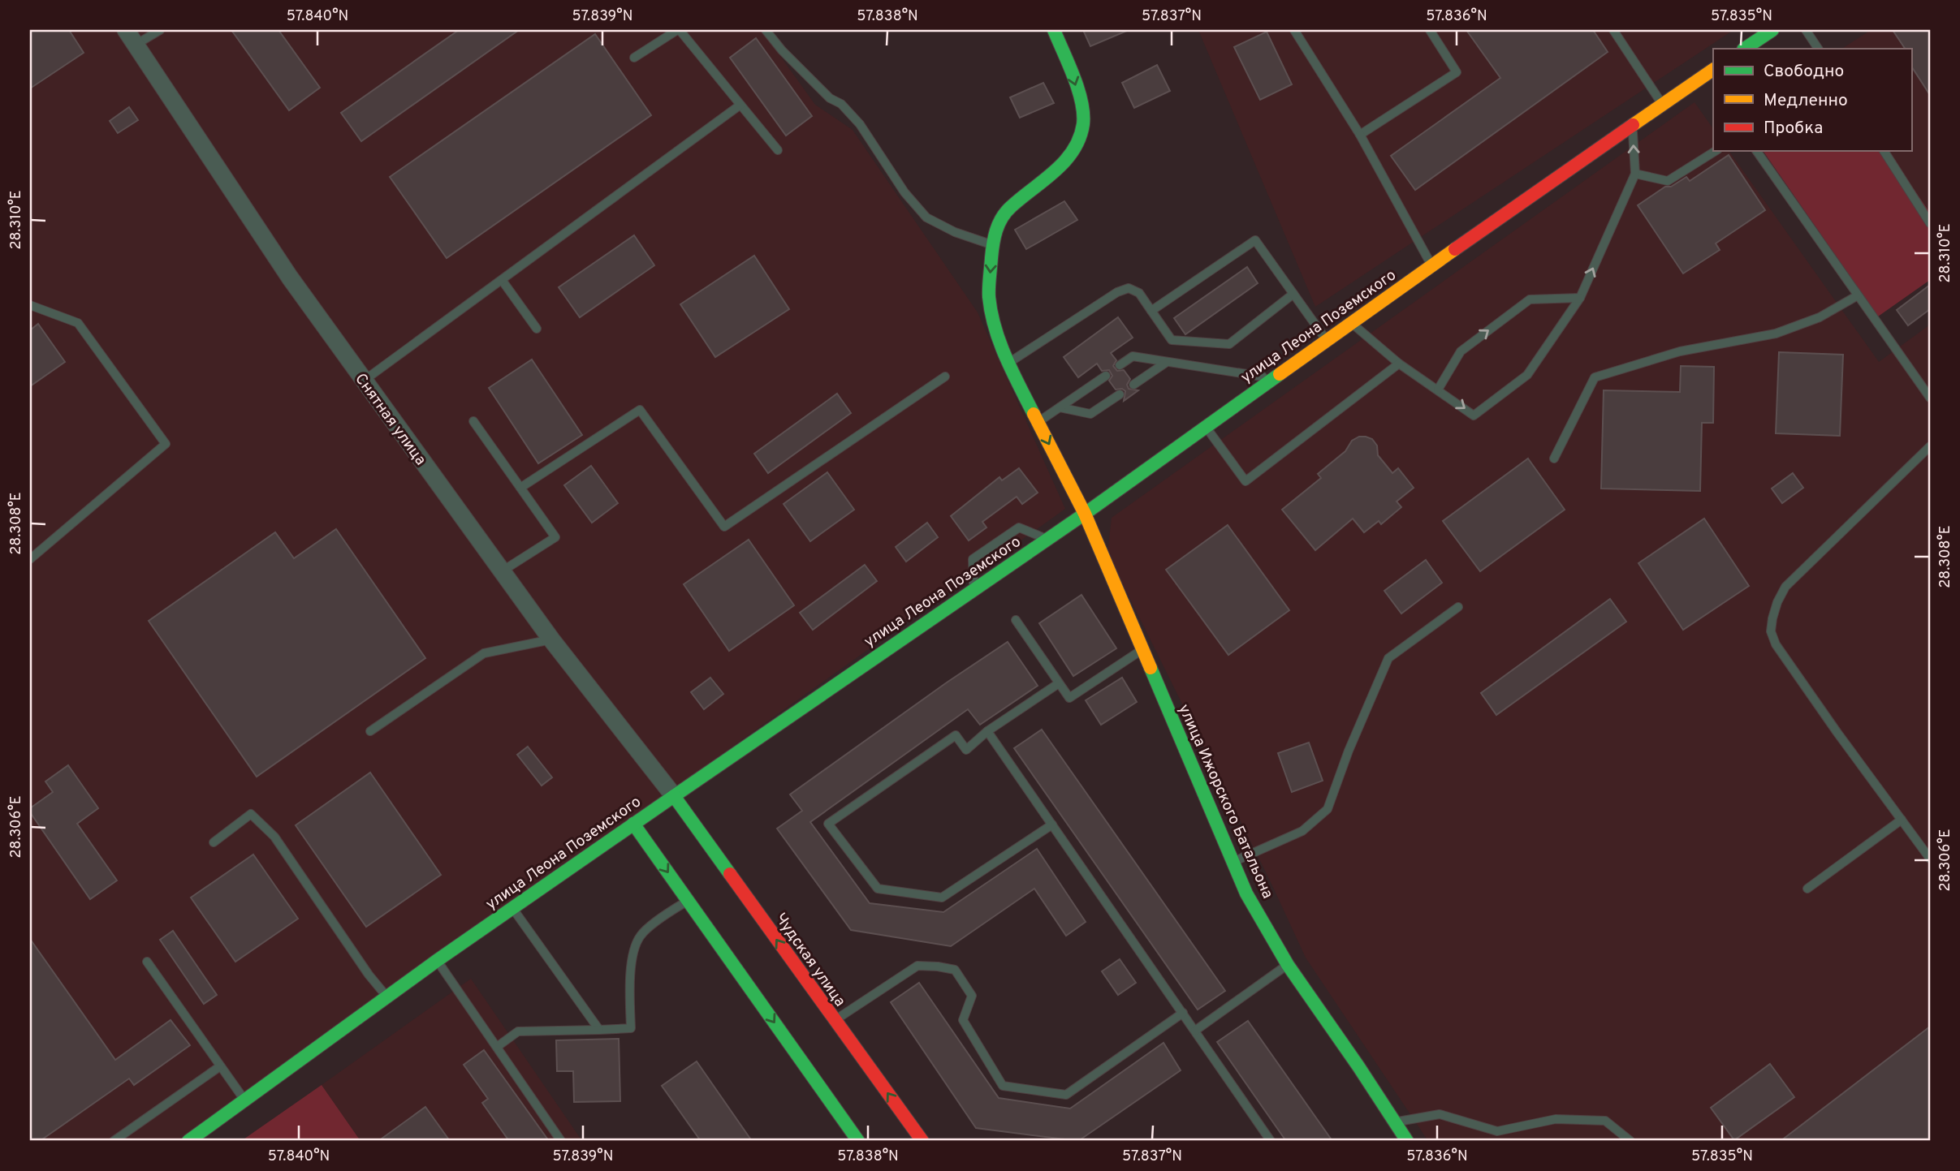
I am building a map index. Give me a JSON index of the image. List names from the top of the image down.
{
  "streets": {
    "main road": ["улица Леона Поземского", "улица Ижорского Батальона", "Чудская улица"],
    "street": ["Снятная улица"]
  },
  "crossings": [
    ["улица Леона Поземского", "Снятная улица"],
    ["улица Леона Поземского", "улица Ижорского Батальона"],
    ["улица Леона Поземского", "Чудская улица"],
    ["Снятная улица", "Чудская улица"]
  ],
  "legend": ["Свободно", "Медленно", "Пробка"],
  "coordinates": [
    "57.840°N",
    "57.839°N",
    "57.838°N",
    "57.837°N",
    "57.836°N",
    "57.835°N",
    "28.310°E",
    "28.308°E",
    "28.306°E"
  ]
}
